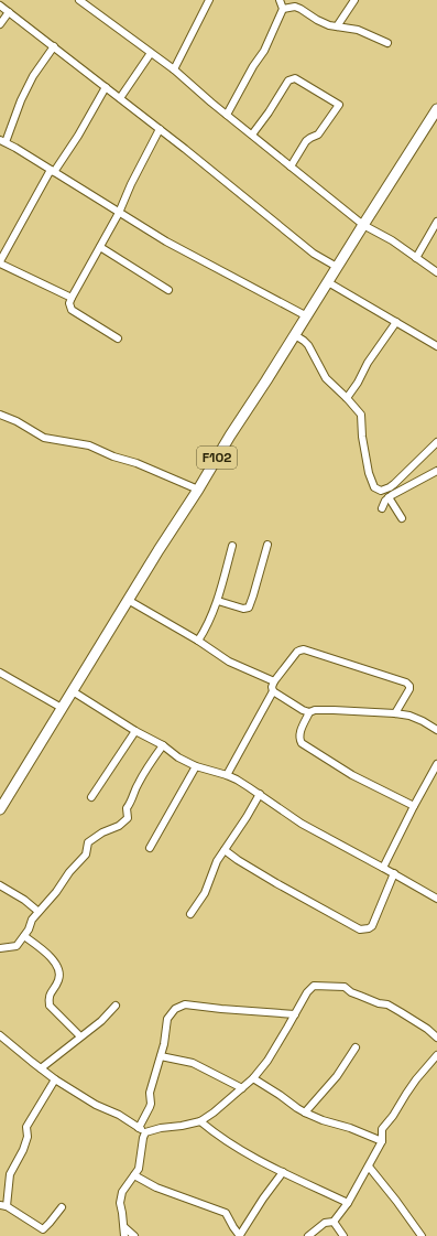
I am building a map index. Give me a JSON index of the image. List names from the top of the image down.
{
  "streets": {
    "main road": ["F102"]
  }
}
